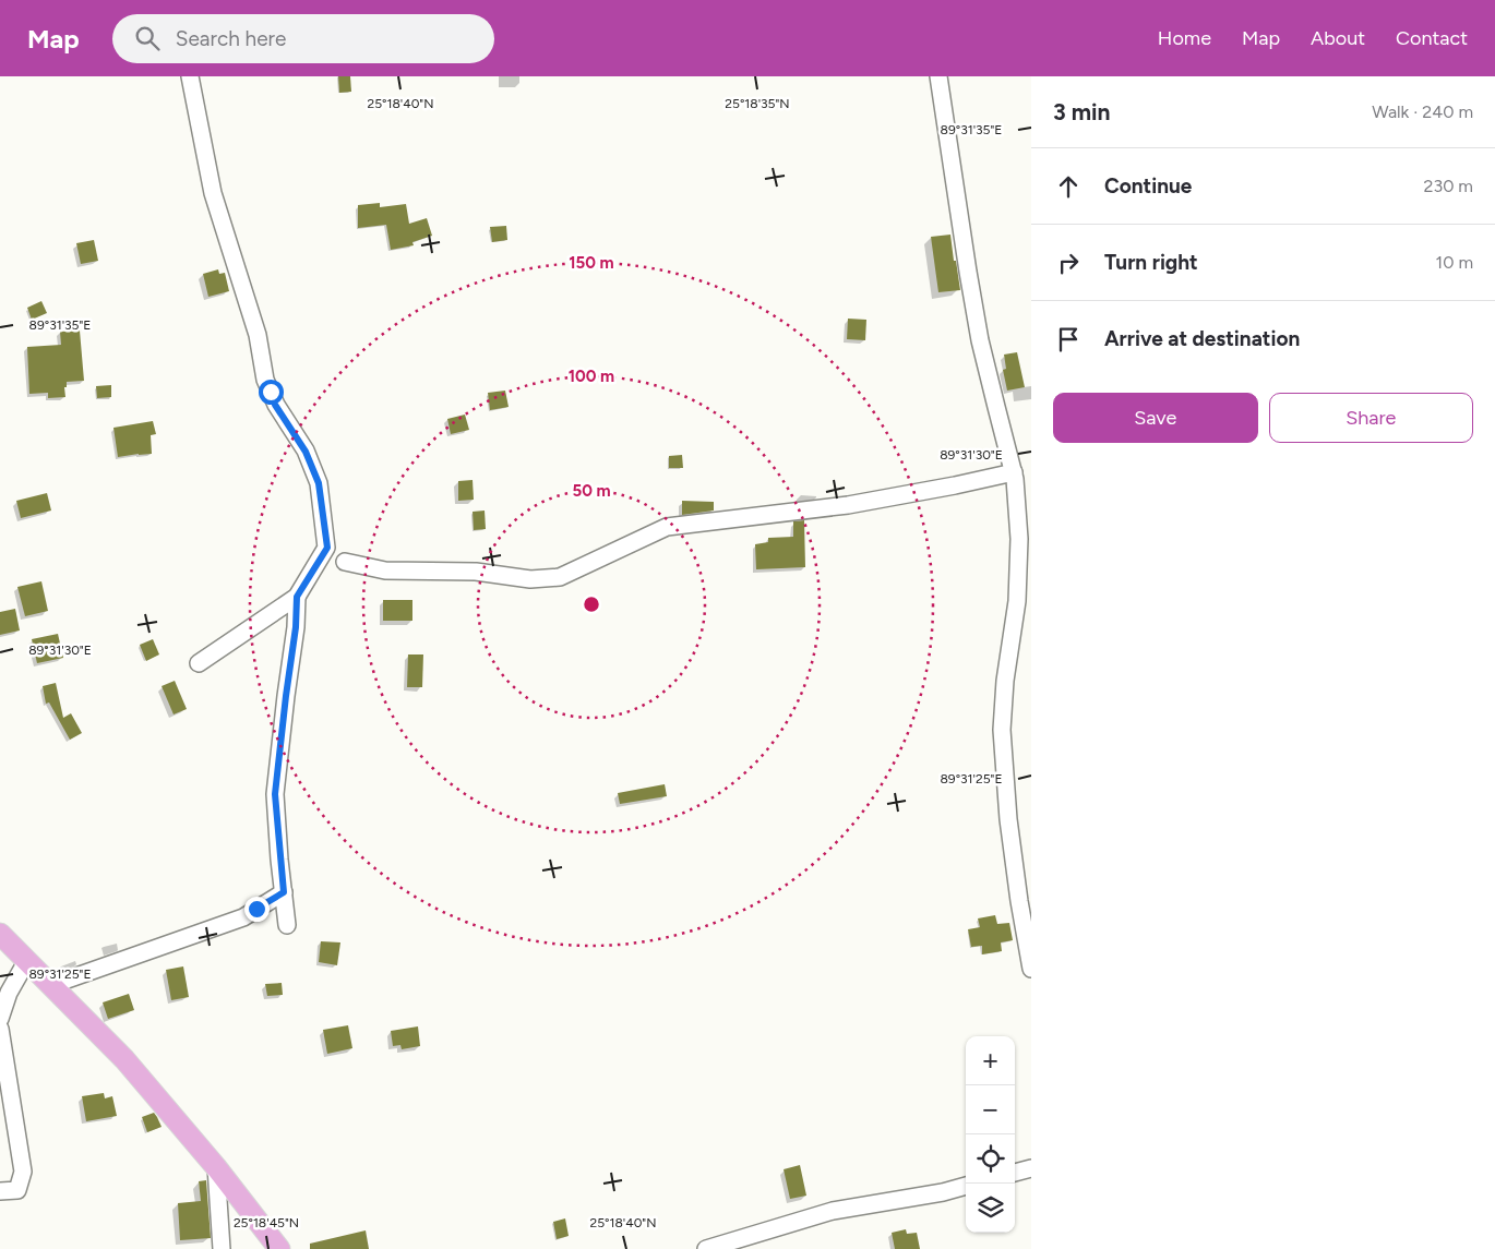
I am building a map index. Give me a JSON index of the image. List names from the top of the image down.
{
  "page": {
    "header": "Map",
    "search": "Search here",
    "nav": [
      "Home",
      "Map",
      "About",
      "Contact"
    ],
    "heading": ["3 min", "Walk · 240 m"],
    "list": [
      ["Continue", "230 m"],
      ["Turn right", "10 m"],
      "Arrive at destination"
    ],
    "buttons": ["Save", "Share"],
    "map_buttons": ["+", "−"]
  },
  "coordinates": [
    "25°18'40\"N",
    "25°18'35\"N",
    "89°31'35\"E",
    "89°31'30\"E",
    "89°31'25\"E",
    "25°18'45\"N"
  ],
  "rings": ["150 m", "100 m", "50 m"]
}
